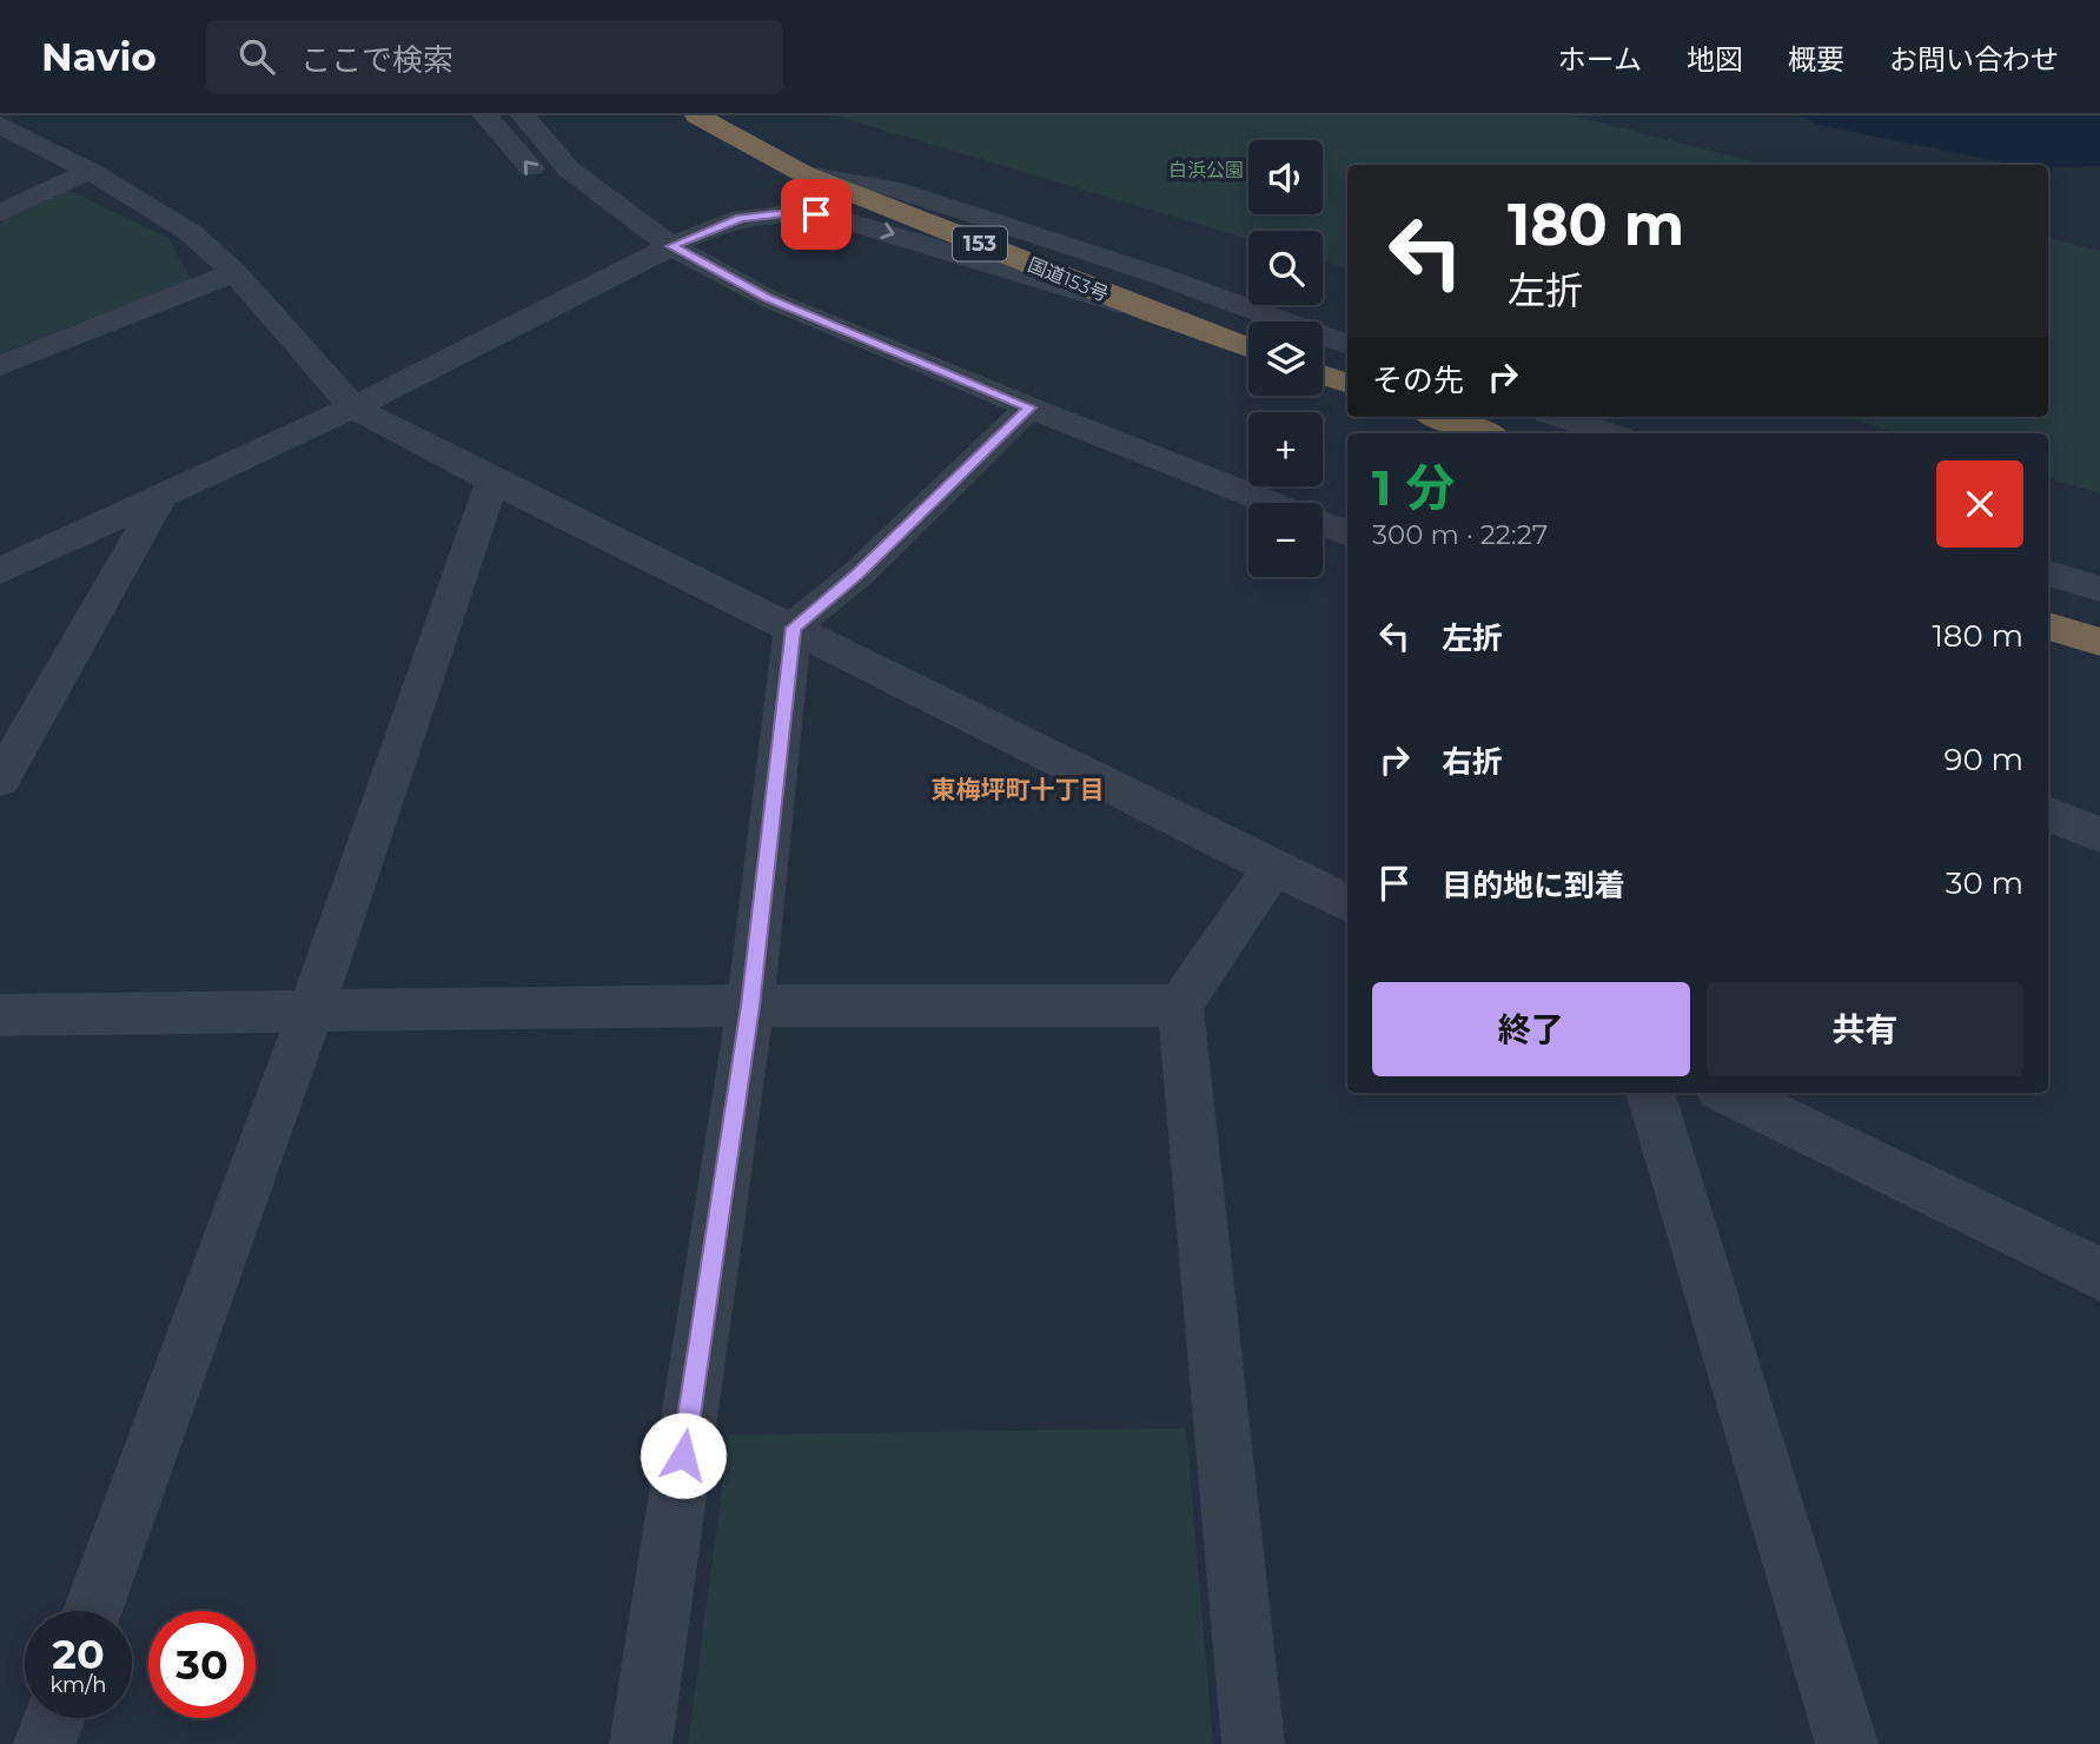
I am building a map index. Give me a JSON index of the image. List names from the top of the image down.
{
  "streets": {
    "highway": ["153", "国道153号"]
  },
  "districts": ["東梅坪町十丁目"],
  "parks": ["白浜公園"],
  "page": {
    "header": "Navio",
    "search": "ここで検索",
    "nav": [
      "ホーム",
      "地図",
      "概要",
      "お問い合わせ"
    ],
    "map_buttons": ["+", "−"],
    "turn": ["180 m", "左折"],
    "then": "その先",
    "heading": ["1 分", "300 m · 22:27"],
    "list": [
      {
        "name": "左折",
        "value": "180 m"
      },
      {
        "name": "右折",
        "value": "90 m"
      },
      {
        "name": "目的地に到着",
        "value": "30 m"
      }
    ],
    "buttons": ["終了", "共有"],
    "speed": "20 km/h",
    "limit": "30"
  }
}
